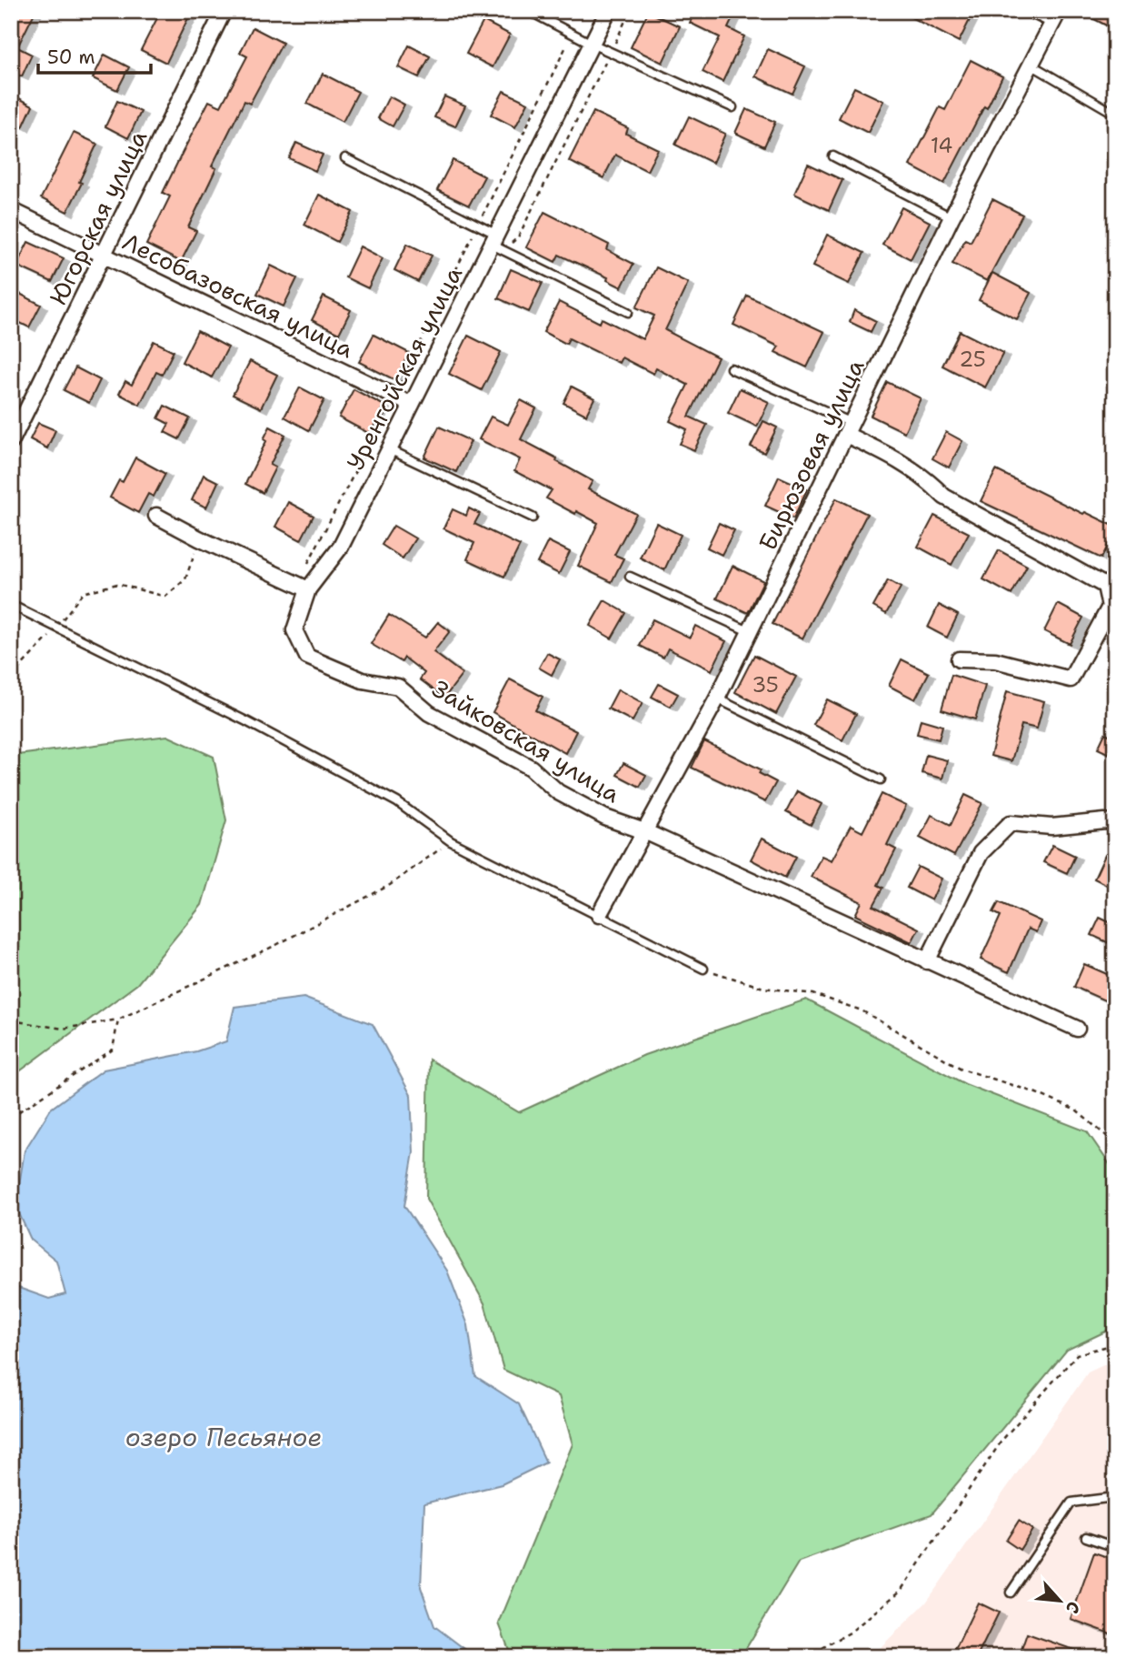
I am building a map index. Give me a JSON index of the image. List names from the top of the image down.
{
  "streets": {
    "street": [
      "Югорская улица",
      "Лесобазовская улица",
      "Уренгойская улица",
      "Бирюзовая улица",
      "Зайковская улица"
    ]
  },
  "crossings": [
    ["Югорская улица", "Лесобазовская улица"],
    ["Лесобазовская улица", "Уренгойская улица"],
    ["Уренгойская улица", "Зайковская улица"],
    ["Бирюзовая улица", "Зайковская улица"]
  ],
  "water": ["озеро Песьяное"],
  "house_numbers": ["14", "25", "35"],
  "scale_bar": "50 m",
  "north": "bottom right"
}
